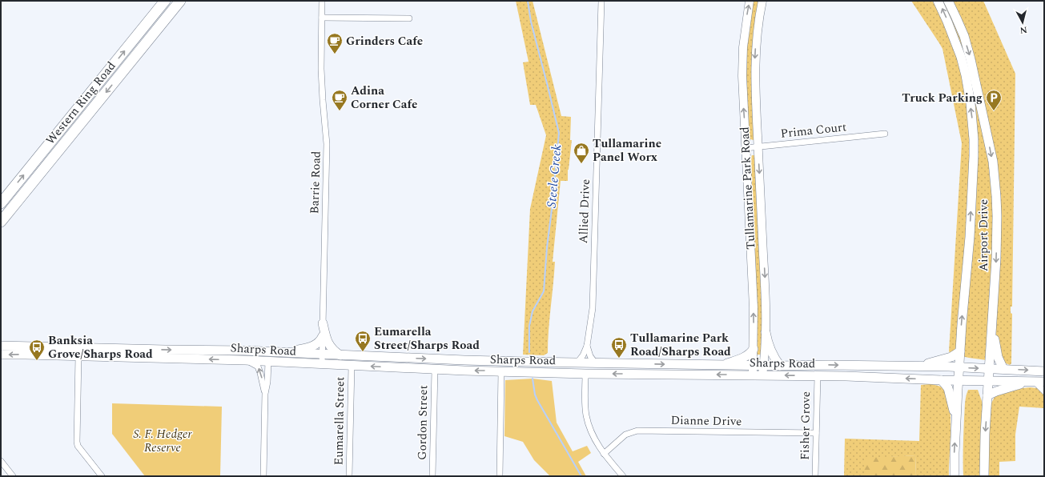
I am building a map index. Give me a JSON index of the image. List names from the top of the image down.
{
  "streets": {
    "highway": ["Western Ring Road"],
    "main road": ["Airport Drive", "Sharps Road"],
    "street": [
      "Prima Court",
      "Barrie Road",
      "Tullamarine Park Road",
      "Allied Drive",
      "Eumarella Street",
      "Dianne Drive",
      "Gordon Street",
      "Fisher Grove"
    ]
  },
  "crossings": [
    ["Prima Court", "Tullamarine Park Road"],
    ["Barrie Road", "Sharps Road"],
    ["Tullamarine Park Road", "Sharps Road"],
    ["Allied Drive", "Sharps Road"],
    ["Airport Drive", "Sharps Road"],
    ["Sharps Road", "Eumarella Street"],
    ["Sharps Road", "Gordon Street"],
    ["Sharps Road", "Fisher Grove"],
    ["Dianne Drive", "Fisher Grove"]
  ],
  "water": ["Steele Creek"],
  "parks": ["S. F. Hedger Reserve"],
  "places": {
    "cafe": ["Grinders Cafe", "Adina Corner Cafe"],
    "parking": ["Truck Parking"],
    "shop": ["Tullamarine Panel Worx"],
    "bus stop": ["Eumarella Street/Sharps Road", "Tullamarine Park Road/Sharps Road", "Banksia Grove/Sharps Road"]
  },
  "north": "bottom"
}
